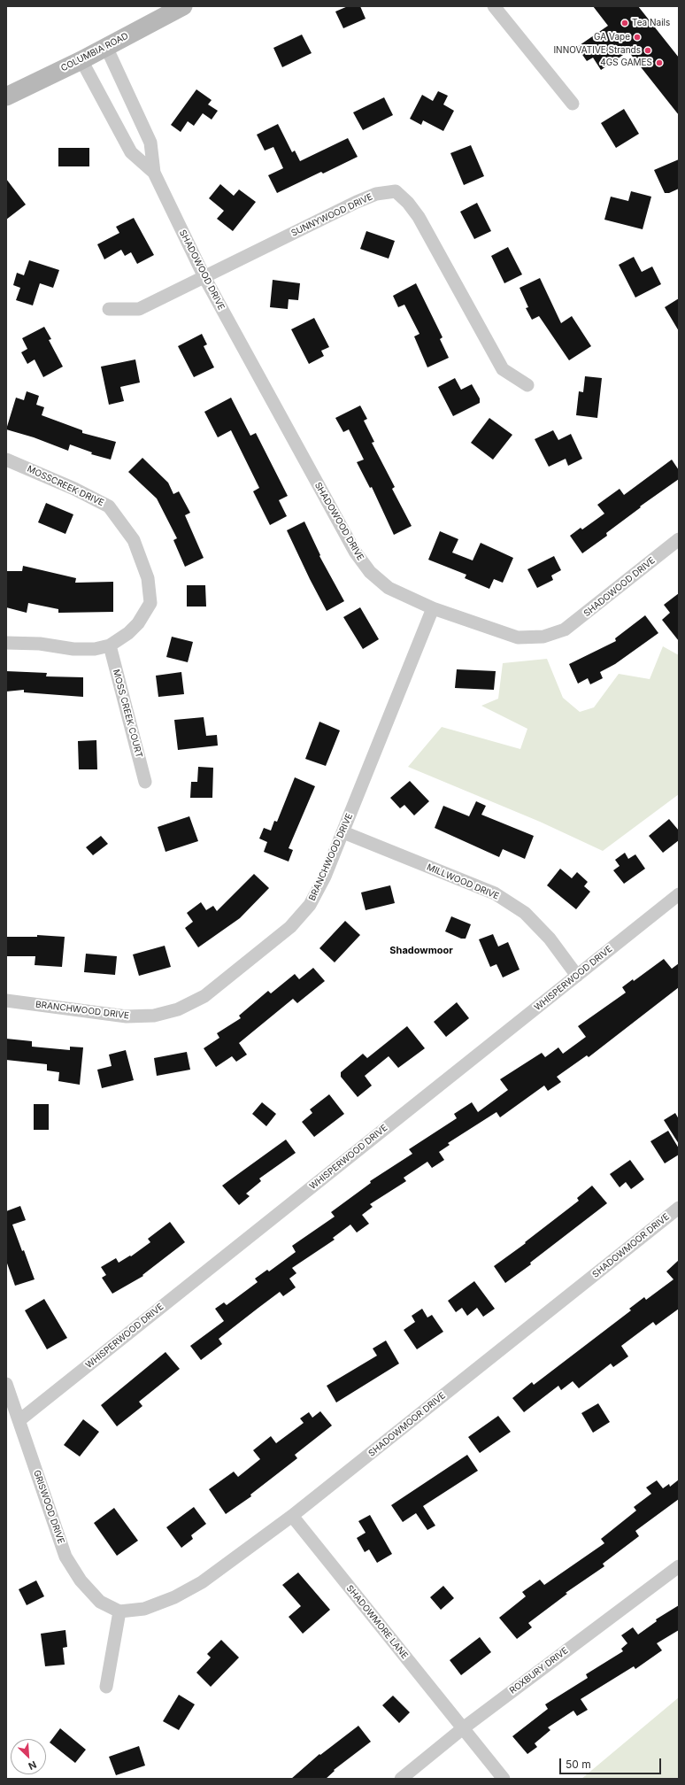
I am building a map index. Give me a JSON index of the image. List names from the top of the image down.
{
  "streets": {
    "main road": ["COLUMBIA ROAD"],
    "street": [
      "SUNNYWOOD DRIVE",
      "SHADOWOOD DRIVE",
      "MOSSCREEK DRIVE",
      "MOSS CREEK COURT",
      "BRANCHWOOD DRIVE",
      "MILLWOOD DRIVE",
      "WHISPERWOOD DRIVE",
      "SHADOWMOOR DRIVE",
      "GRISWOOD DRIVE",
      "SHADOWMORE LANE",
      "ROXBURY DRIVE"
    ]
  },
  "crossings": [
    ["COLUMBIA ROAD", "SHADOWOOD DRIVE"],
    ["SUNNYWOOD DRIVE", "SHADOWOOD DRIVE"],
    ["SHADOWOOD DRIVE", "BRANCHWOOD DRIVE"],
    ["MOSSCREEK DRIVE", "MOSS CREEK COURT"],
    ["BRANCHWOOD DRIVE", "MILLWOOD DRIVE"],
    ["MILLWOOD DRIVE", "WHISPERWOOD DRIVE"],
    ["WHISPERWOOD DRIVE", "GRISWOOD DRIVE"],
    ["SHADOWMOOR DRIVE", "GRISWOOD DRIVE"],
    ["SHADOWMOOR DRIVE", "SHADOWMORE LANE"],
    ["SHADOWMORE LANE", "ROXBURY DRIVE"]
  ],
  "districts": ["Shadowmoor"],
  "places": [
    "Tea Nails",
    "GA Vape",
    "INNOVATIVE Strands",
    "4GS GAMES"
  ],
  "scale_bar": "50 m",
  "north": "bottom right"
}
